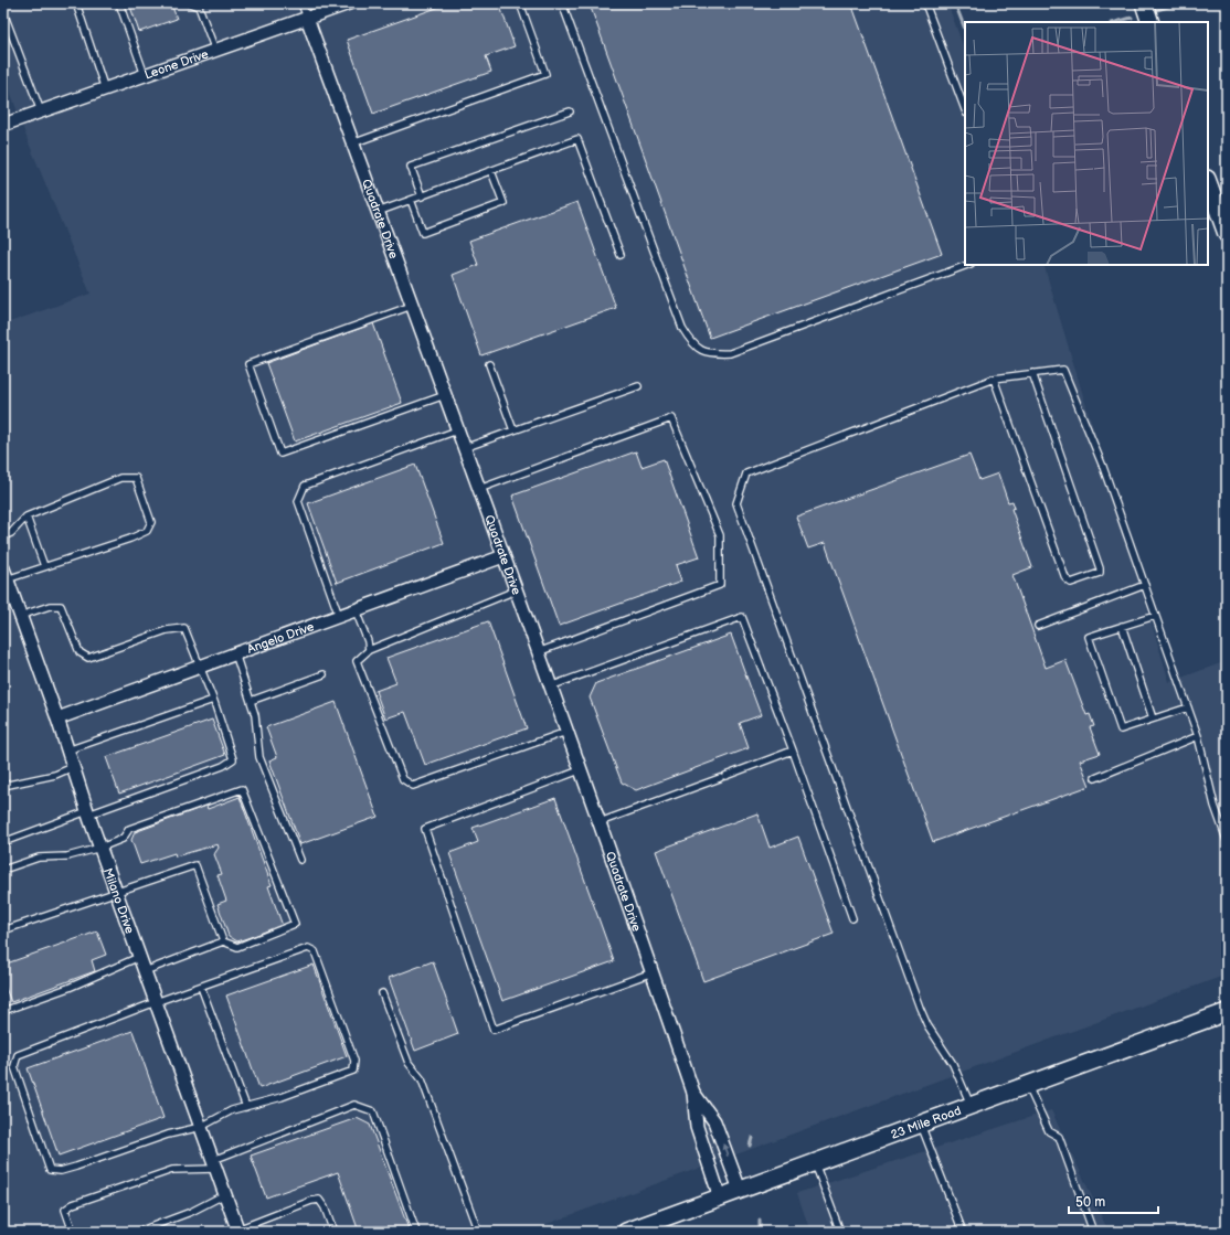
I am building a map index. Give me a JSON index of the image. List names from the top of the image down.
{
  "streets": {
    "main road": ["23 Mile Road"],
    "street": [
      "Leone Drive",
      "Quadrate Drive",
      "Angelo Drive",
      "Milano Drive"
    ]
  },
  "crossings": [
    ["Leone Drive", "Quadrate Drive"],
    ["Quadrate Drive", "Angelo Drive"],
    ["Quadrate Drive", "23 Mile Road"],
    ["Angelo Drive", "Milano Drive"]
  ],
  "scale_bar": "50 m"
}
